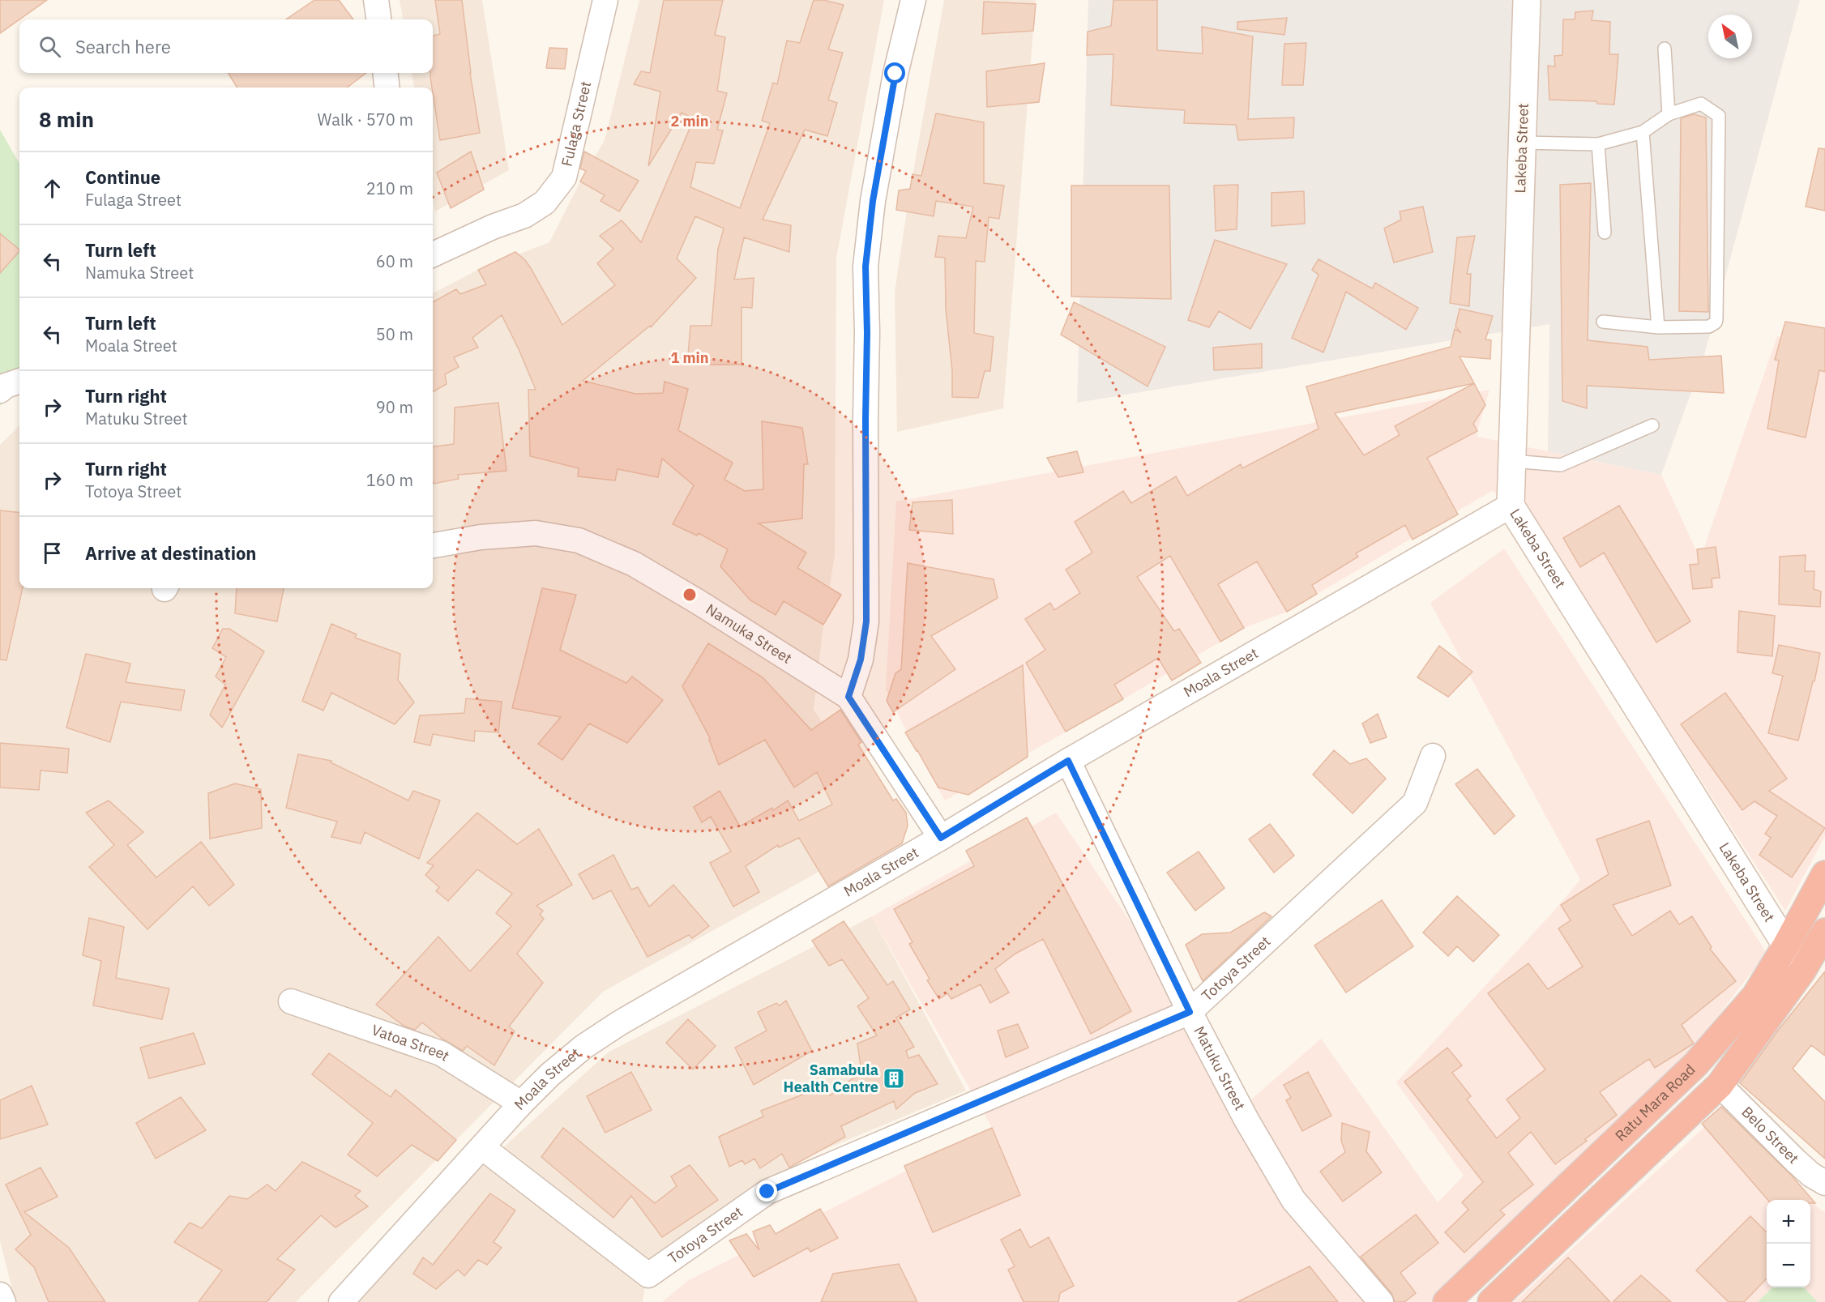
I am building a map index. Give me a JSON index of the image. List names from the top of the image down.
{
  "streets": {
    "highway": ["Ratu Mara Road"],
    "main road": ["Lakeba Street"],
    "street": [
      "Fulaga Street",
      "Namuka Street",
      "Moala Street",
      "Totoya Street",
      "Vatoa Street",
      "Matuku Street",
      "Belo Street"
    ]
  },
  "crossings": [
    ["Lakeba Street", "Moala Street"],
    ["Lakeba Street", "Ratu Mara Road"],
    ["Namuka Street", "Moala Street"],
    ["Moala Street", "Totoya Street"],
    ["Moala Street", "Vatoa Street"],
    ["Moala Street", "Matuku Street"],
    ["Totoya Street", "Matuku Street"]
  ],
  "places": {
    "building": ["Samabula Health Centre"]
  },
  "north": "top left",
  "page": {
    "search": "Search here",
    "heading": ["8 min", "Walk · 570 m"],
    "list": [
      ["Continue", "Fulaga Street", "210 m"],
      ["Turn left", "Namuka Street", "60 m"],
      ["Turn left", "Moala Street", "50 m"],
      ["Turn right", "Matuku Street", "90 m"],
      ["Turn right", "Totoya Street", "160 m"],
      "Arrive at destination"
    ],
    "map_buttons": ["+", "−"]
  },
  "rings": ["2 min", "1 min"]
}
